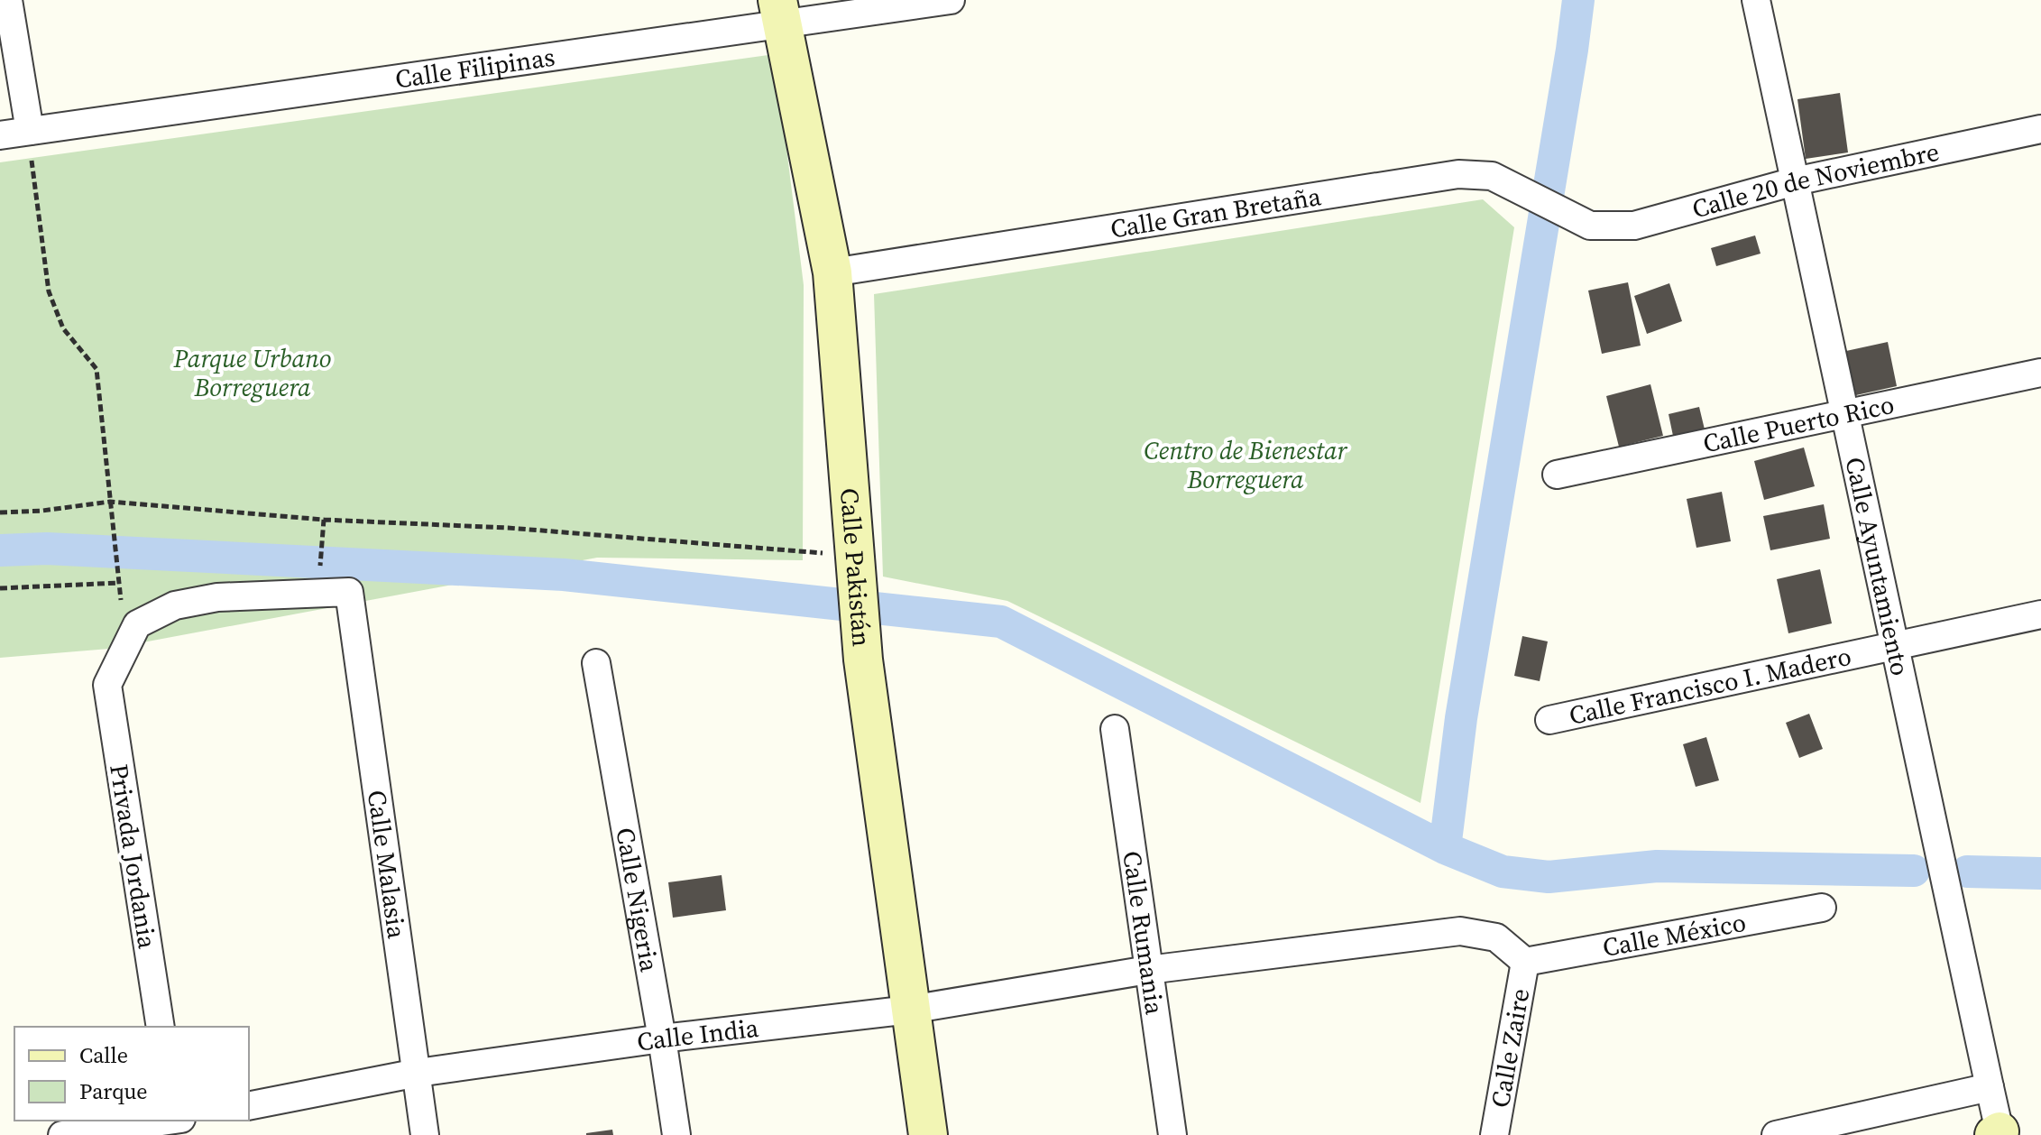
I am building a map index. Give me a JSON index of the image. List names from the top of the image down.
{
  "streets": {
    "street": [
      "Calle Filipinas",
      "Calle 20 de Noviembre",
      "Calle Gran Bretaña",
      "Calle Puerto Rico",
      "Calle Ayuntamiento",
      "Calle Pakistán",
      "Calle Francisco I. Madero",
      "Privada Jordania",
      "Calle Malasia",
      "Calle Nigeria",
      "Calle Rumania",
      "Calle México",
      "Calle India",
      "Calle Zaire"
    ]
  },
  "crossings": [
    ["Calle Filipinas", "Calle Pakistán"],
    ["Calle 20 de Noviembre", "Calle Gran Bretaña"],
    ["Calle 20 de Noviembre", "Calle Ayuntamiento"],
    ["Calle Gran Bretaña", "Calle Pakistán"],
    ["Calle Puerto Rico", "Calle Ayuntamiento"],
    ["Calle Ayuntamiento", "Calle Francisco I. Madero"],
    ["Calle Pakistán", "Calle India"],
    ["Calle Malasia", "Calle India"],
    ["Calle Nigeria", "Calle India"],
    ["Calle Rumania", "Calle India"],
    ["Calle México", "Calle India"],
    ["Calle México", "Calle Zaire"],
    ["Calle India", "Calle Zaire"]
  ],
  "parks": ["Parque Urbano Borreguera", "Centro de Bienestar Borreguera"],
  "legend": ["Calle", "Parque"]
}
